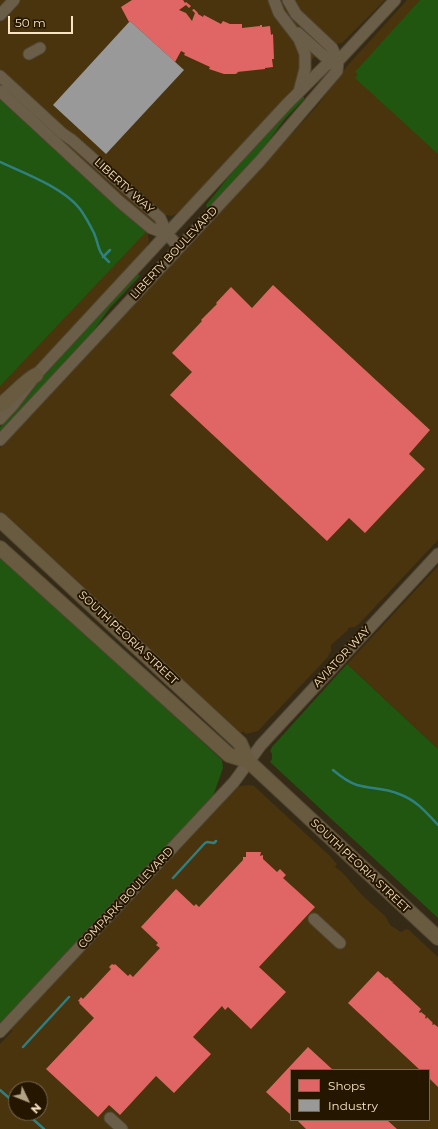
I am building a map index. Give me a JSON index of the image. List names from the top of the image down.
{
  "streets": {
    "main road": ["SOUTH PEORIA STREET"],
    "street": [
      "LIBERTY WAY",
      "LIBERTY BOULEVARD",
      "AVIATOR WAY",
      "COMPARK BOULEVARD"
    ]
  },
  "crossings": [
    ["LIBERTY WAY", "LIBERTY BOULEVARD"],
    ["SOUTH PEORIA STREET", "AVIATOR WAY"],
    ["SOUTH PEORIA STREET", "COMPARK BOULEVARD"],
    ["AVIATOR WAY", "COMPARK BOULEVARD"]
  ],
  "legend": ["Shops", "Industry"],
  "scale_bar": "50 m",
  "north": "bottom right"
}
